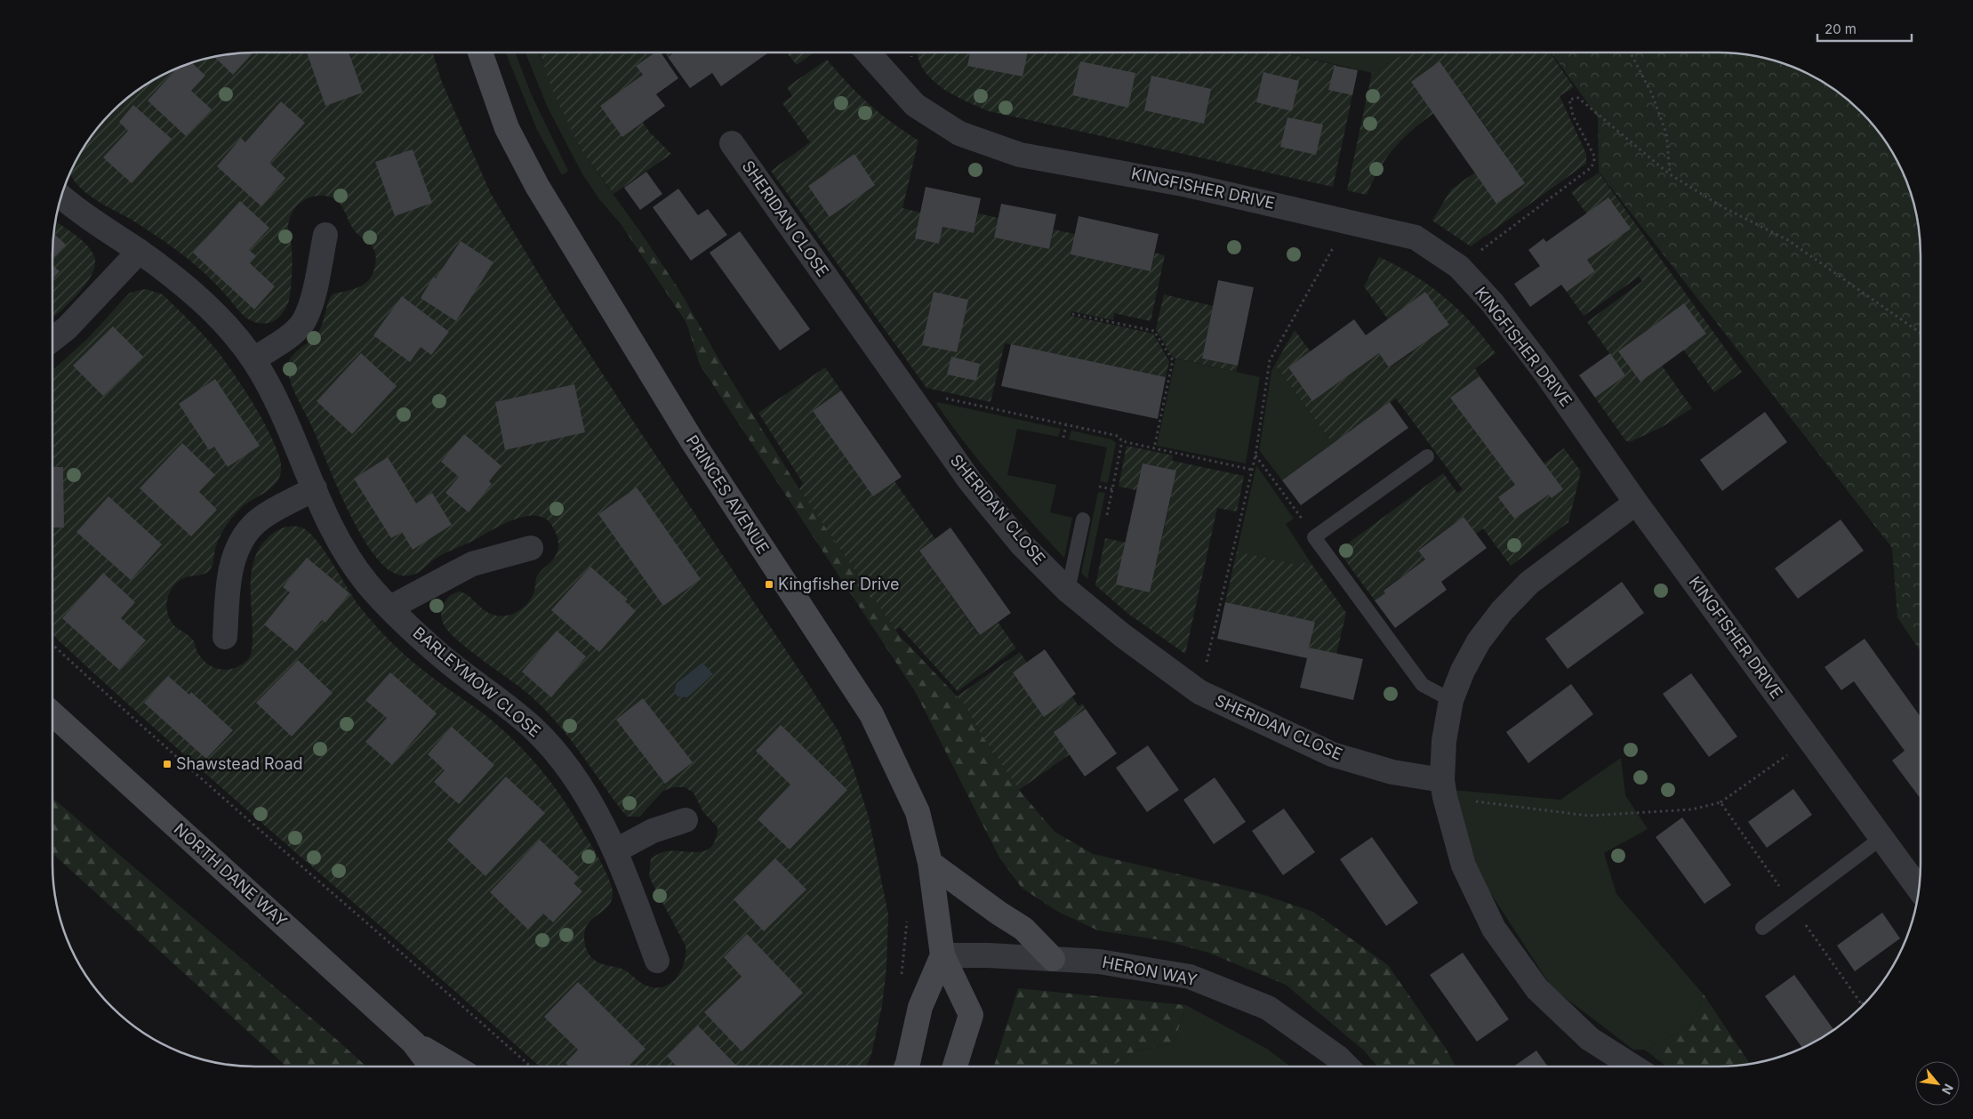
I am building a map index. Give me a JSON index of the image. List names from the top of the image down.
{
  "streets": {
    "street": [
      "KINGFISHER DRIVE",
      "SHERIDAN CLOSE",
      "PRINCES AVENUE",
      "BARLEYMOW CLOSE",
      "NORTH DANE WAY",
      "HERON WAY"
    ]
  },
  "crossings": [
    ["PRINCES AVENUE", "HERON WAY"]
  ],
  "places": {
    "transit": ["Kingfisher Drive", "Shawstead Road"]
  },
  "scale_bar": "20 m",
  "north": "bottom right"
}
